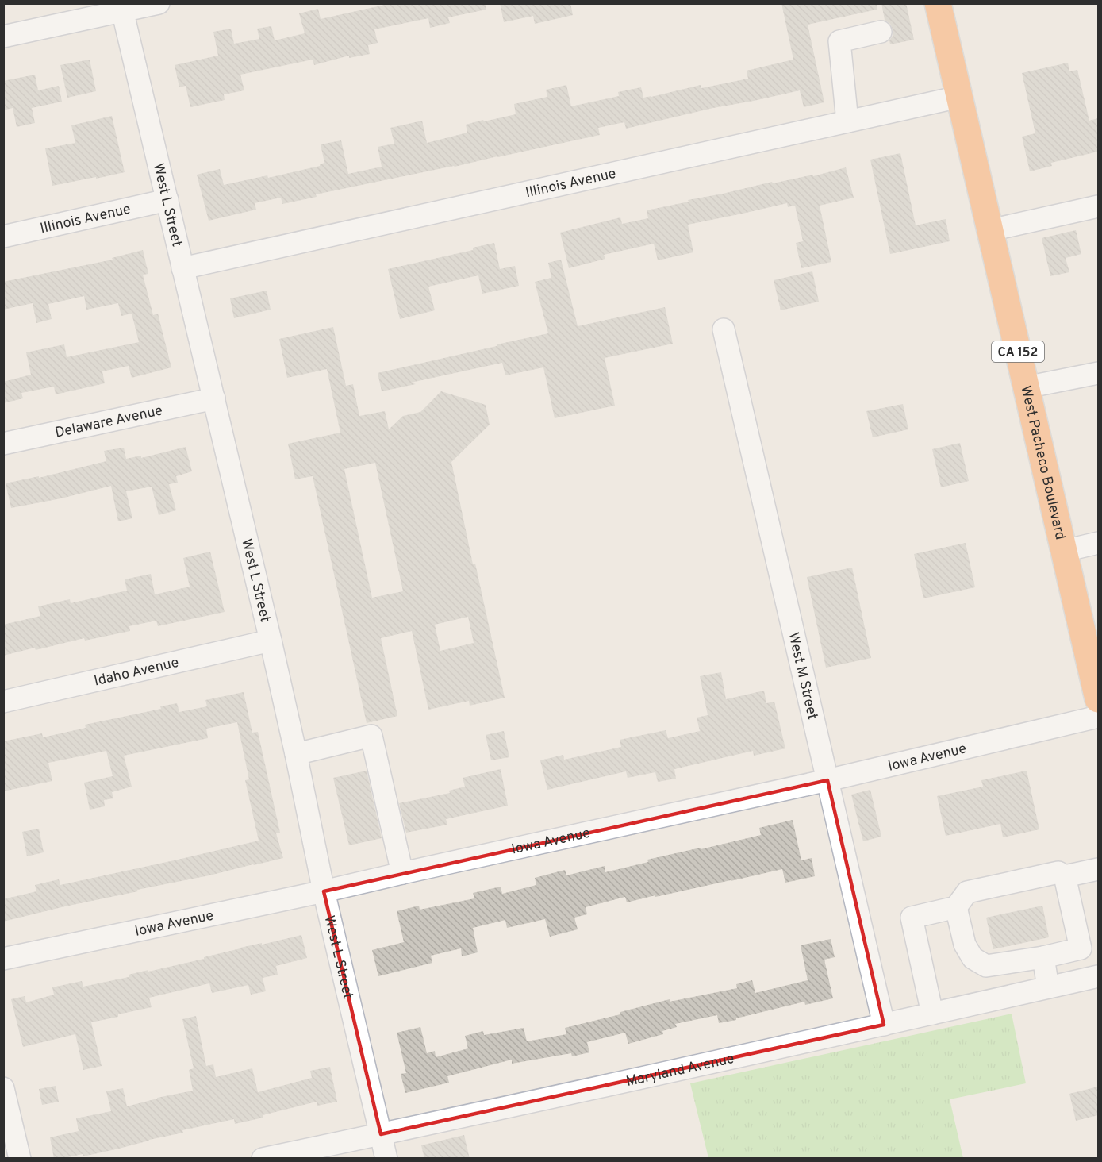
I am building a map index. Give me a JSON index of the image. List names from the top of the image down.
{
  "streets": {
    "highway": ["CA 152", "West Pacheco Boulevard"],
    "street": [
      "Illinois Avenue",
      "West L Street",
      "Delaware Avenue",
      "Idaho Avenue",
      "West M Street",
      "Iowa Avenue",
      "Maryland Avenue"
    ]
  },
  "crossings": [
    ["Illinois Avenue", "West L Street"],
    ["Illinois Avenue", "West Pacheco Boulevard"],
    ["West L Street", "Delaware Avenue"],
    ["West L Street", "Idaho Avenue"],
    ["West L Street", "Iowa Avenue"],
    ["West L Street", "Maryland Avenue"],
    ["West M Street", "Iowa Avenue"],
    ["West M Street", "Maryland Avenue"]
  ]
}
